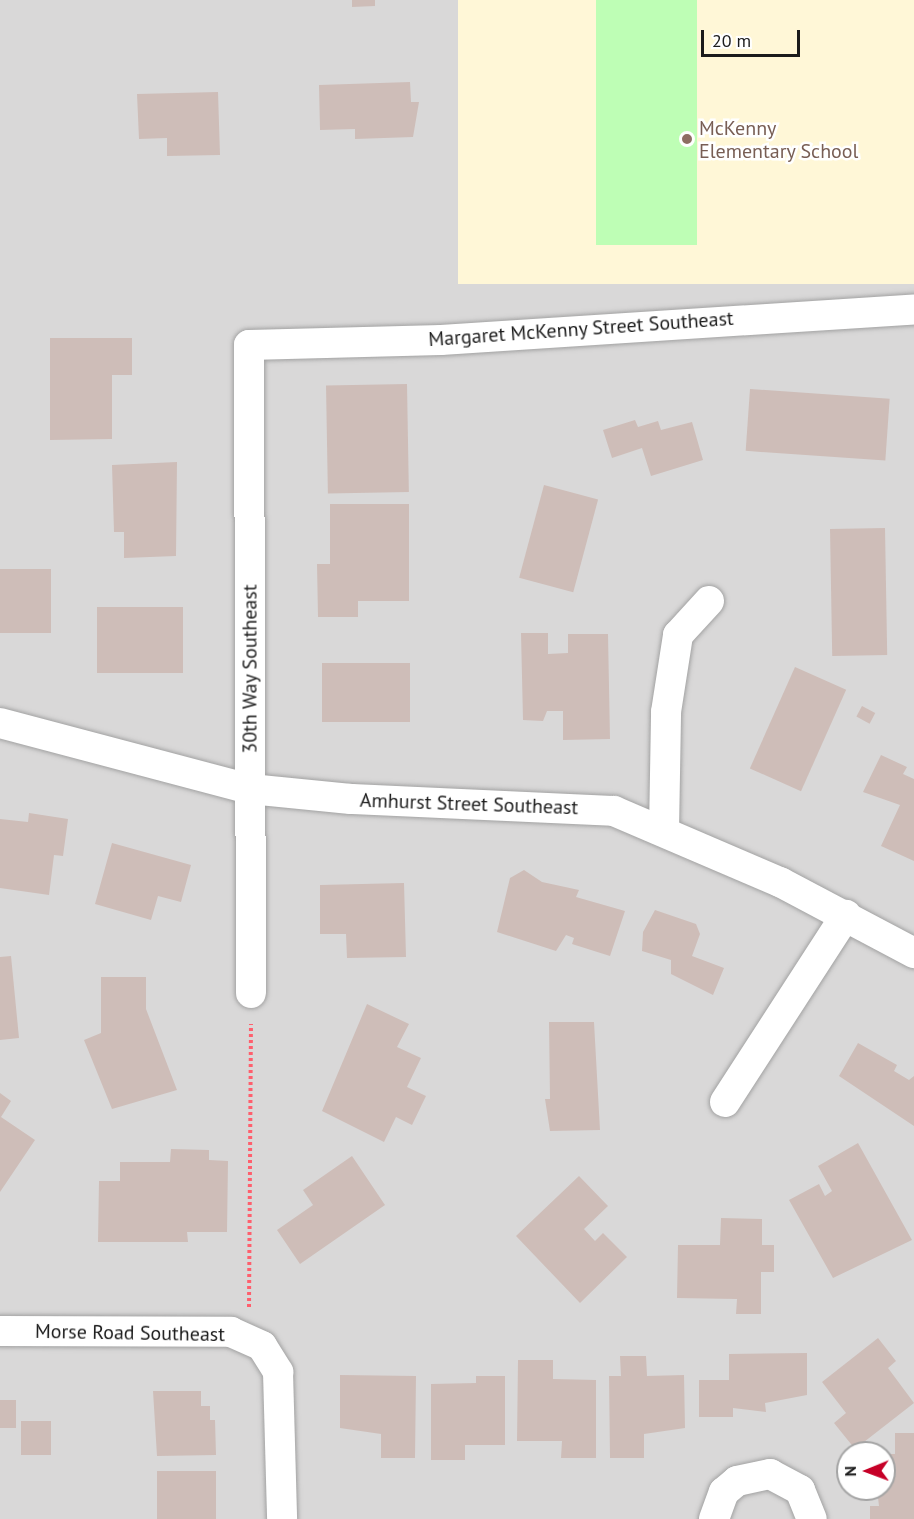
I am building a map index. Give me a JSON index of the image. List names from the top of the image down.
{
  "streets": {
    "street": [
      "Margaret McKenny Street Southeast",
      "30th Way Southeast",
      "Amhurst Street Southeast",
      "Morse Road Southeast"
    ]
  },
  "crossings": [
    ["Margaret McKenny Street Southeast", "30th Way Southeast"],
    ["30th Way Southeast", "Amhurst Street Southeast"]
  ],
  "places": ["McKenny Elementary School"],
  "scale_bar": "20 m",
  "north": "left"
}
